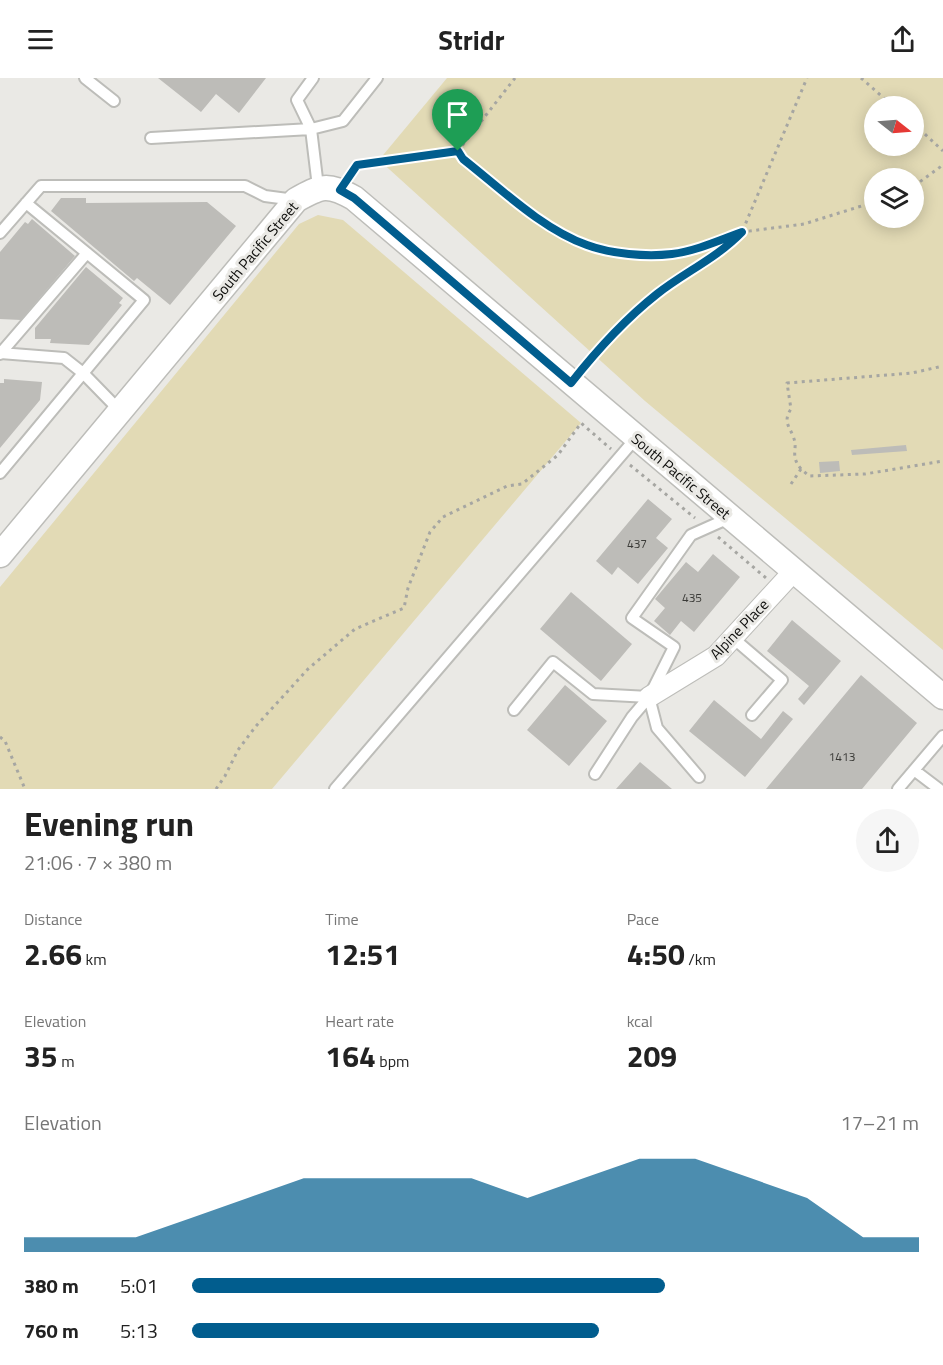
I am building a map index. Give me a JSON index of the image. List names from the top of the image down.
{
  "streets": {
    "street": ["South Pacific Street", "Alpine Place"]
  },
  "crossings": [
    ["South Pacific Street", "Alpine Place"]
  ],
  "house_numbers": ["437", "435", "1413"],
  "north": "right",
  "page": {
    "header": "Stridr",
    "heading": ["Evening run", "21:06 · 7 × 380 m"],
    "stats": [
      ["Distance", "2.66 km"],
      ["Time", "12:51"],
      ["Pace", "4:50 /km"],
      ["Elevation", "35 m"],
      ["Heart rate", "164 bpm"],
      ["kcal", "209"]
    ],
    "chart": ["Elevation", "17–21 m"],
    "list": [
      {
        "name": "380 m",
        "note": "5:01"
      },
      {
        "name": "760 m",
        "note": "5:13"
      }
    ]
  }
}
